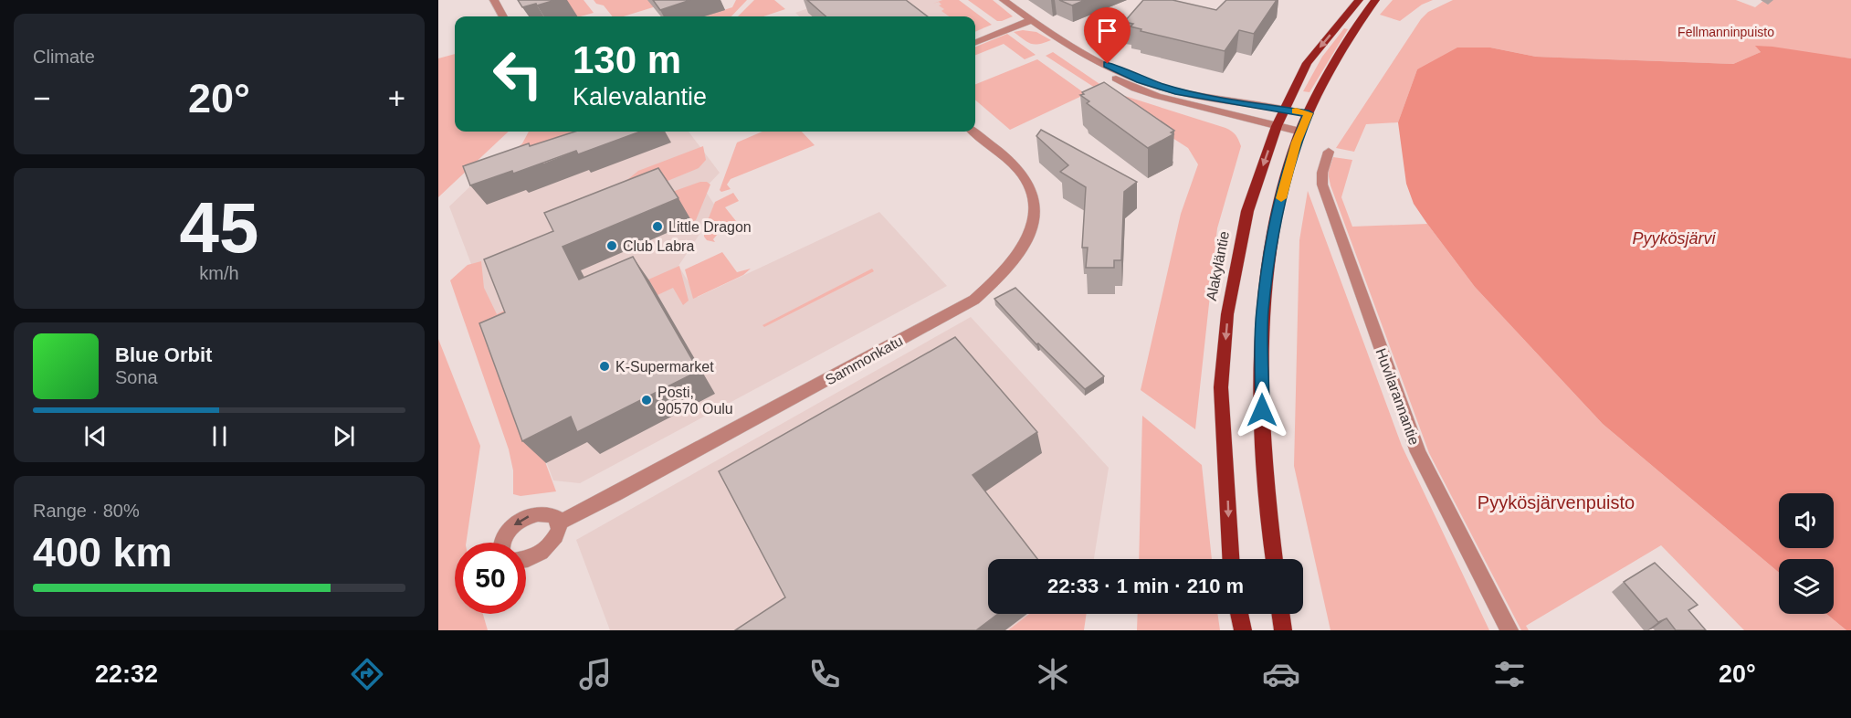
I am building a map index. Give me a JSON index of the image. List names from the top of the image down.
{
  "streets": {
    "main road": ["Alakyläntie"],
    "street": ["Sammonkatu", "Huvilarannantie"]
  },
  "water": ["Pyykösjärvi"],
  "parks": ["Fellmanninpuisto", "Pyykösjärvenpuisto"],
  "places": [
    "Little Dragon",
    "Club Labra",
    "K-Supermarket",
    "Posti, 90570 Oulu"
  ],
  "page": {
    "tile": [
      "Climate",
      ["45", "km/h"],
      ["Range · 80%", "400 km"]
    ],
    "turn": ["130 m", "Kalevalantie"],
    "heat": ["−", "20°", "+"],
    "song": ["Blue Orbit", "Sona"],
    "limit": "50",
    "trip": "22:33 · 1 min · 210 m",
    "tabs": ["22:32", "20°"]
  }
}
